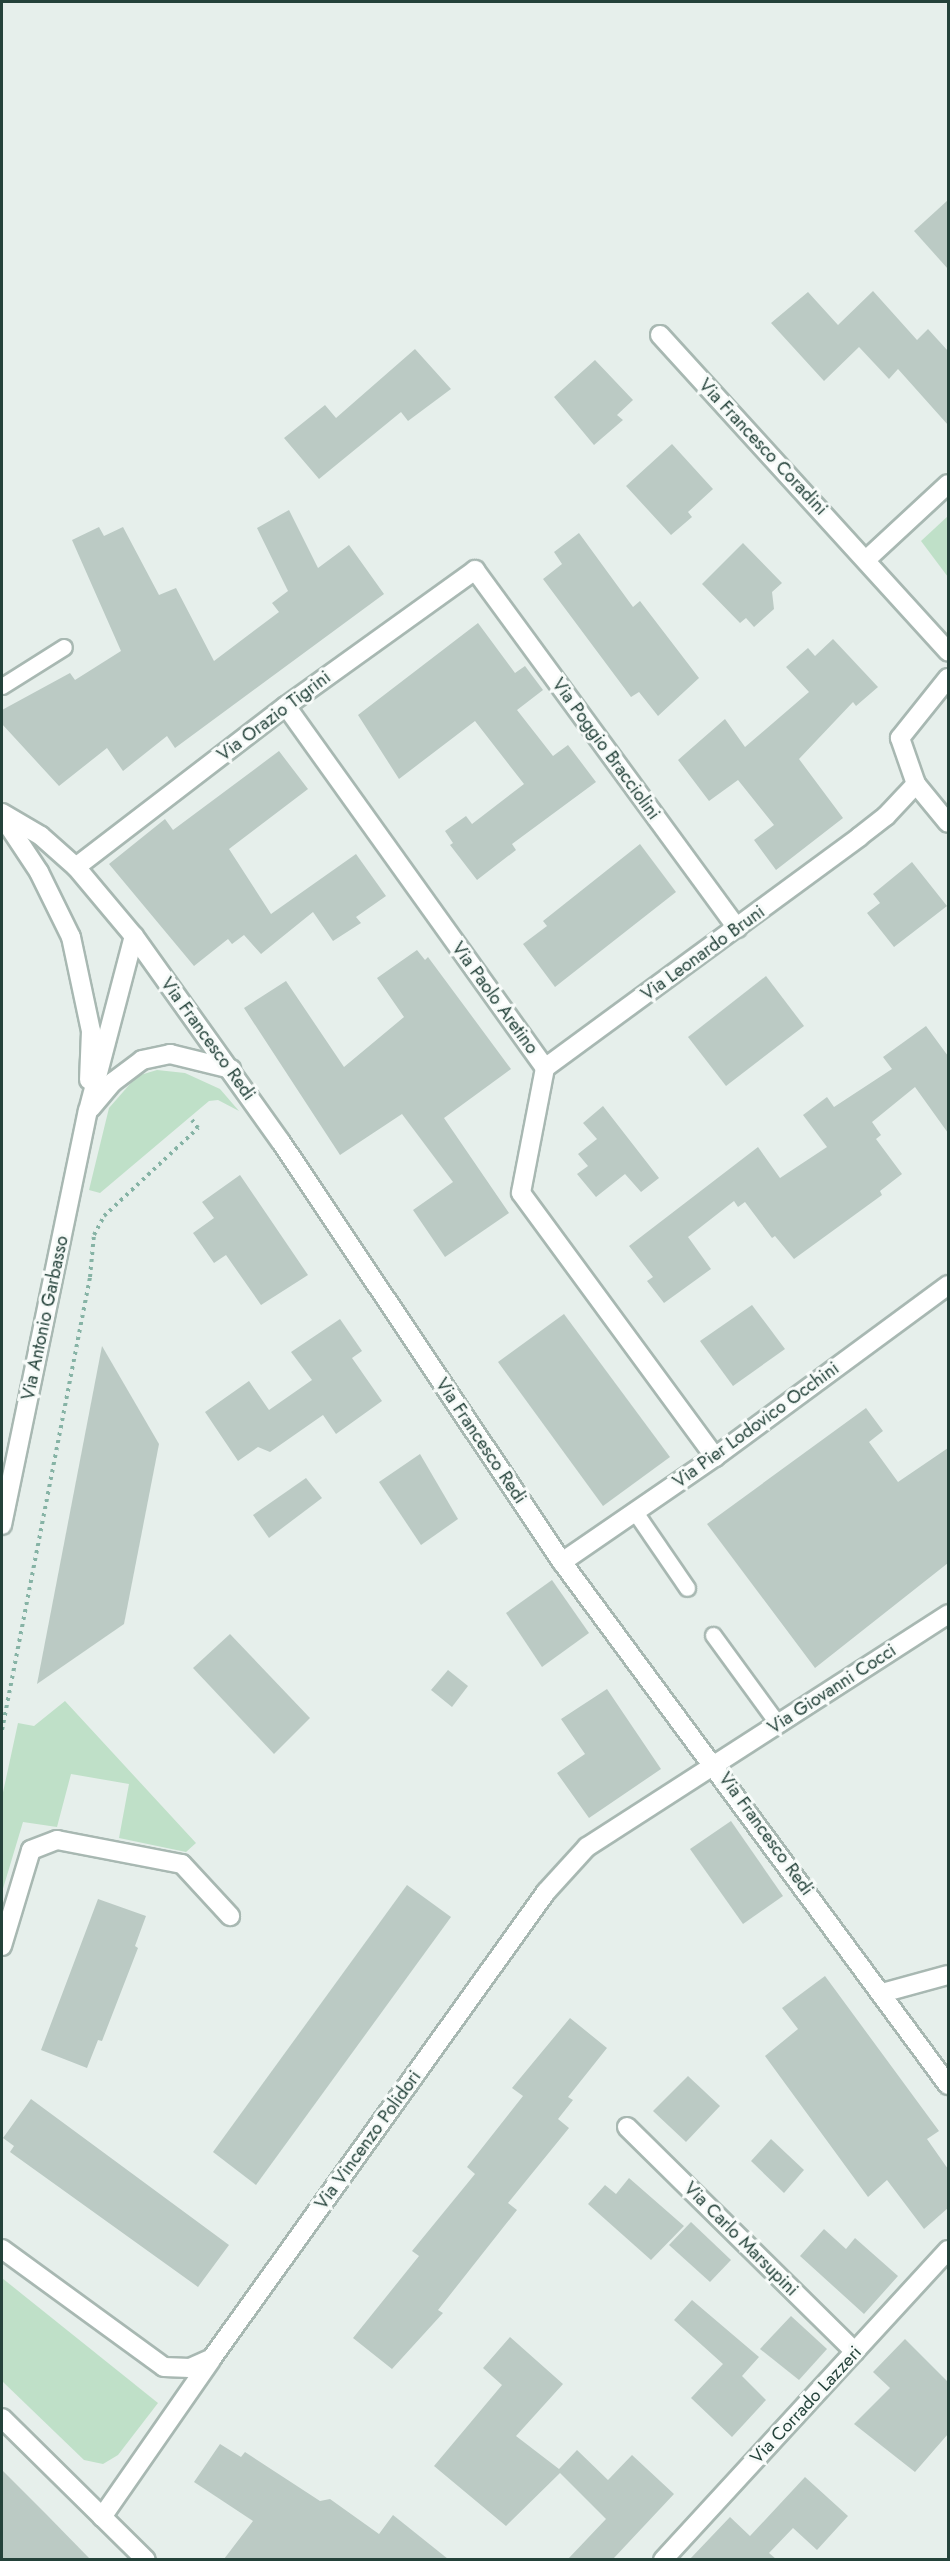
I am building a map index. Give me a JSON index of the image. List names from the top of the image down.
{
  "streets": {
    "street": [
      "Via Francesco Coradini",
      "Via Orazio Tigrini",
      "Via Poggio Bracciolini",
      "Via Leonardo Bruni",
      "Via Paolo Aretino",
      "Via Francesco Redi",
      "Via Antonio Garbasso",
      "Via Pier Lodovico Occhini",
      "Via Giovanni Cocci",
      "Via Vincenzo Polidori",
      "Via Carlo Marsupini",
      "Via Corrado Lazzeri"
    ]
  },
  "crossings": [
    ["Via Orazio Tigrini", "Via Poggio Bracciolini"],
    ["Via Orazio Tigrini", "Via Paolo Aretino"],
    ["Via Orazio Tigrini", "Via Francesco Redi"],
    ["Via Poggio Bracciolini", "Via Leonardo Bruni"],
    ["Via Leonardo Bruni", "Via Paolo Aretino"],
    ["Via Paolo Aretino", "Via Pier Lodovico Occhini"],
    ["Via Francesco Redi", "Via Antonio Garbasso"],
    ["Via Francesco Redi", "Via Pier Lodovico Occhini"],
    ["Via Francesco Redi", "Via Giovanni Cocci"],
    ["Via Francesco Redi", "Via Vincenzo Polidori"],
    ["Via Giovanni Cocci", "Via Vincenzo Polidori"],
    ["Via Carlo Marsupini", "Via Corrado Lazzeri"]
  ]
}
